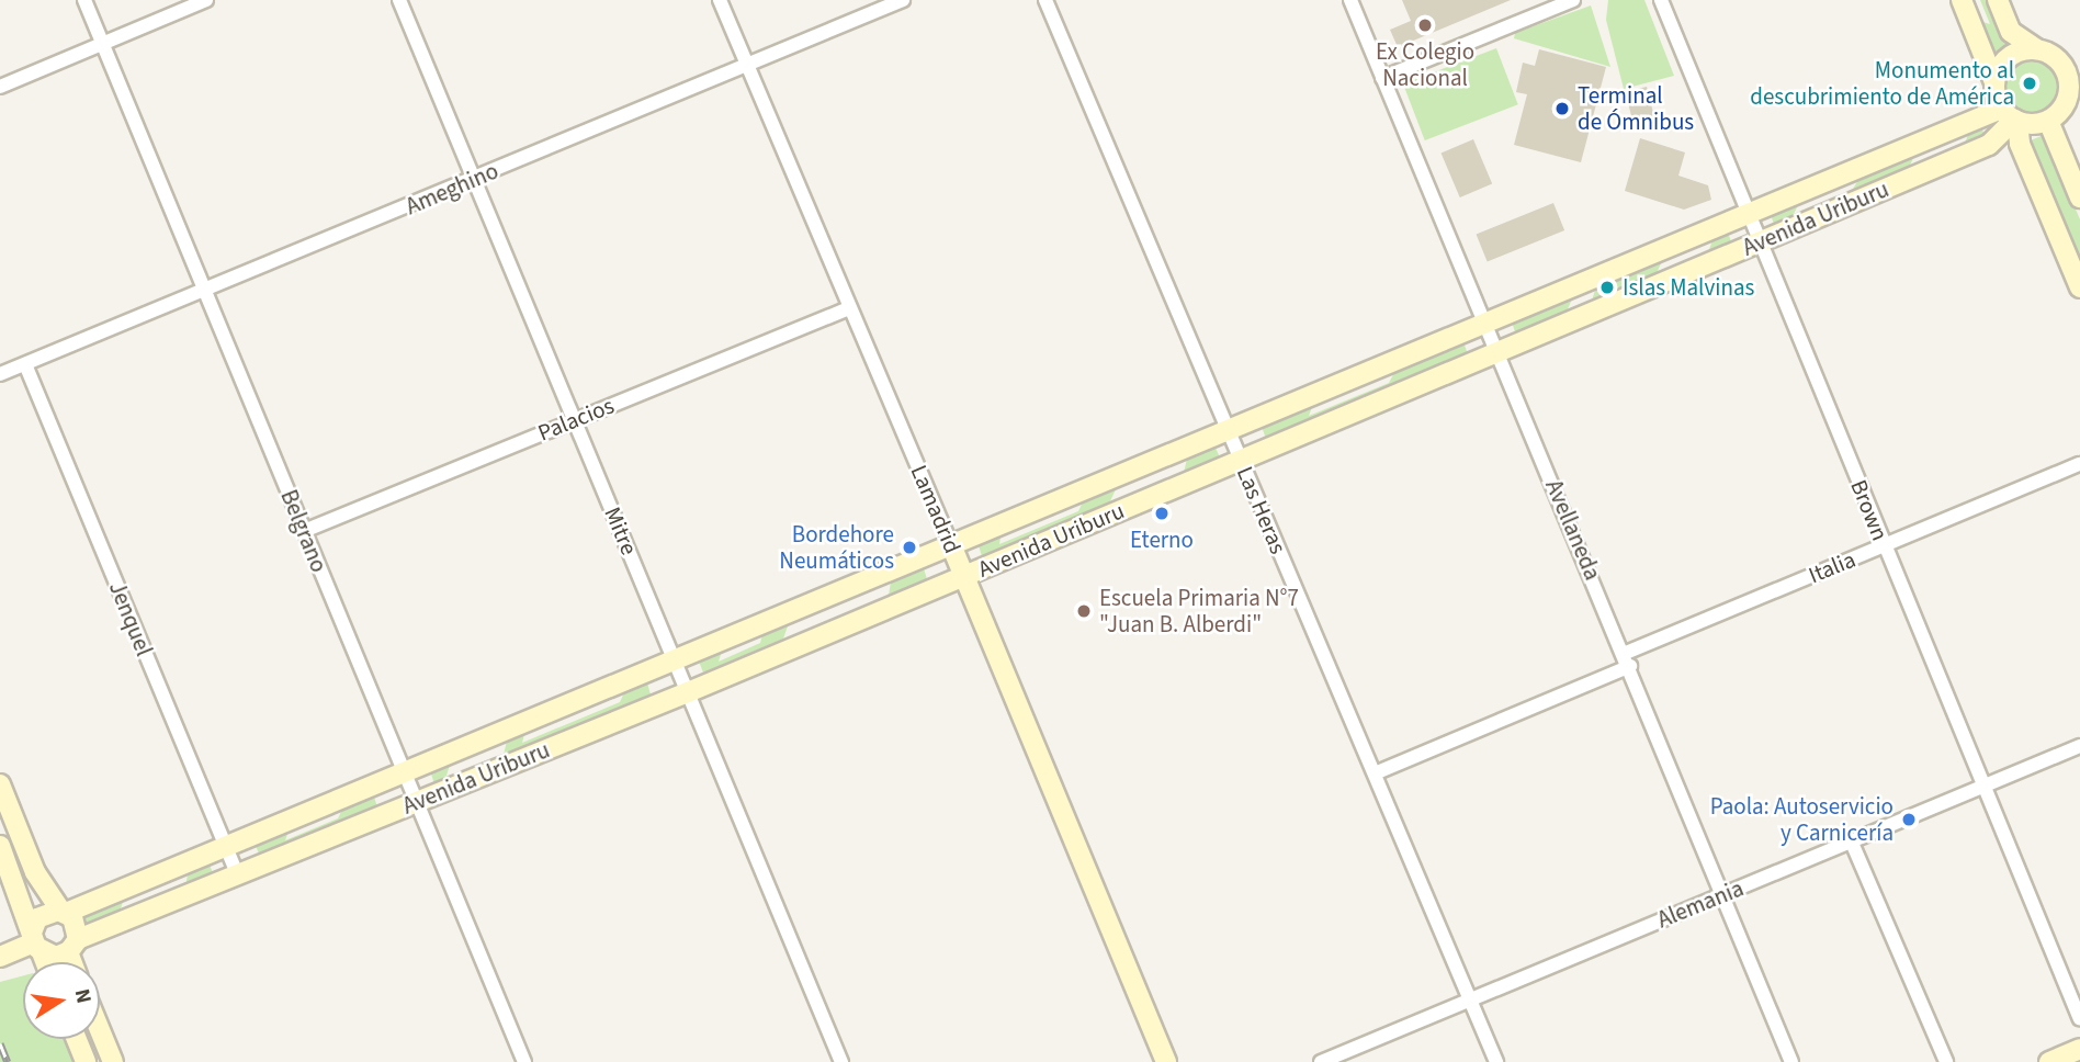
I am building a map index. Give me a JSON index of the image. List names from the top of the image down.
{
  "streets": {
    "main road": ["Avenida Uriburu", "Lamadrid"],
    "street": [
      "Ameghino",
      "Palacios",
      "Las Heras",
      "Brown",
      "Avellaneda",
      "Belgrano",
      "Mitre",
      "Italia",
      "Jenquel",
      "Alemania"
    ]
  },
  "crossings": [
    ["Ameghino", "Lamadrid"],
    ["Ameghino", "Belgrano"],
    ["Ameghino", "Mitre"],
    ["Ameghino", "Jenquel"],
    ["Avenida Uriburu", "Lamadrid"],
    ["Avenida Uriburu", "Las Heras"],
    ["Avenida Uriburu", "Brown"],
    ["Avenida Uriburu", "Avellaneda"],
    ["Avenida Uriburu", "Belgrano"],
    ["Avenida Uriburu", "Mitre"],
    ["Avenida Uriburu", "Jenquel"],
    ["Palacios", "Lamadrid"],
    ["Palacios", "Belgrano"],
    ["Palacios", "Mitre"],
    ["Las Heras", "Italia"],
    ["Las Heras", "Alemania"],
    ["Brown", "Italia"],
    ["Brown", "Alemania"],
    ["Avellaneda", "Italia"],
    ["Avellaneda", "Alemania"]
  ],
  "places": [
    "Ex Colegio Nacional",
    "Monumento al descubrimiento de América",
    "Terminal de Ómnibus",
    "Islas Malvinas",
    "Eterno",
    "Bordehore Neumáticos",
    "Escuela Primaria N°7 \"Juan B. Alberdi\"",
    "Paola: Autoservicio y Carnicería"
  ],
  "north": "right"
}
